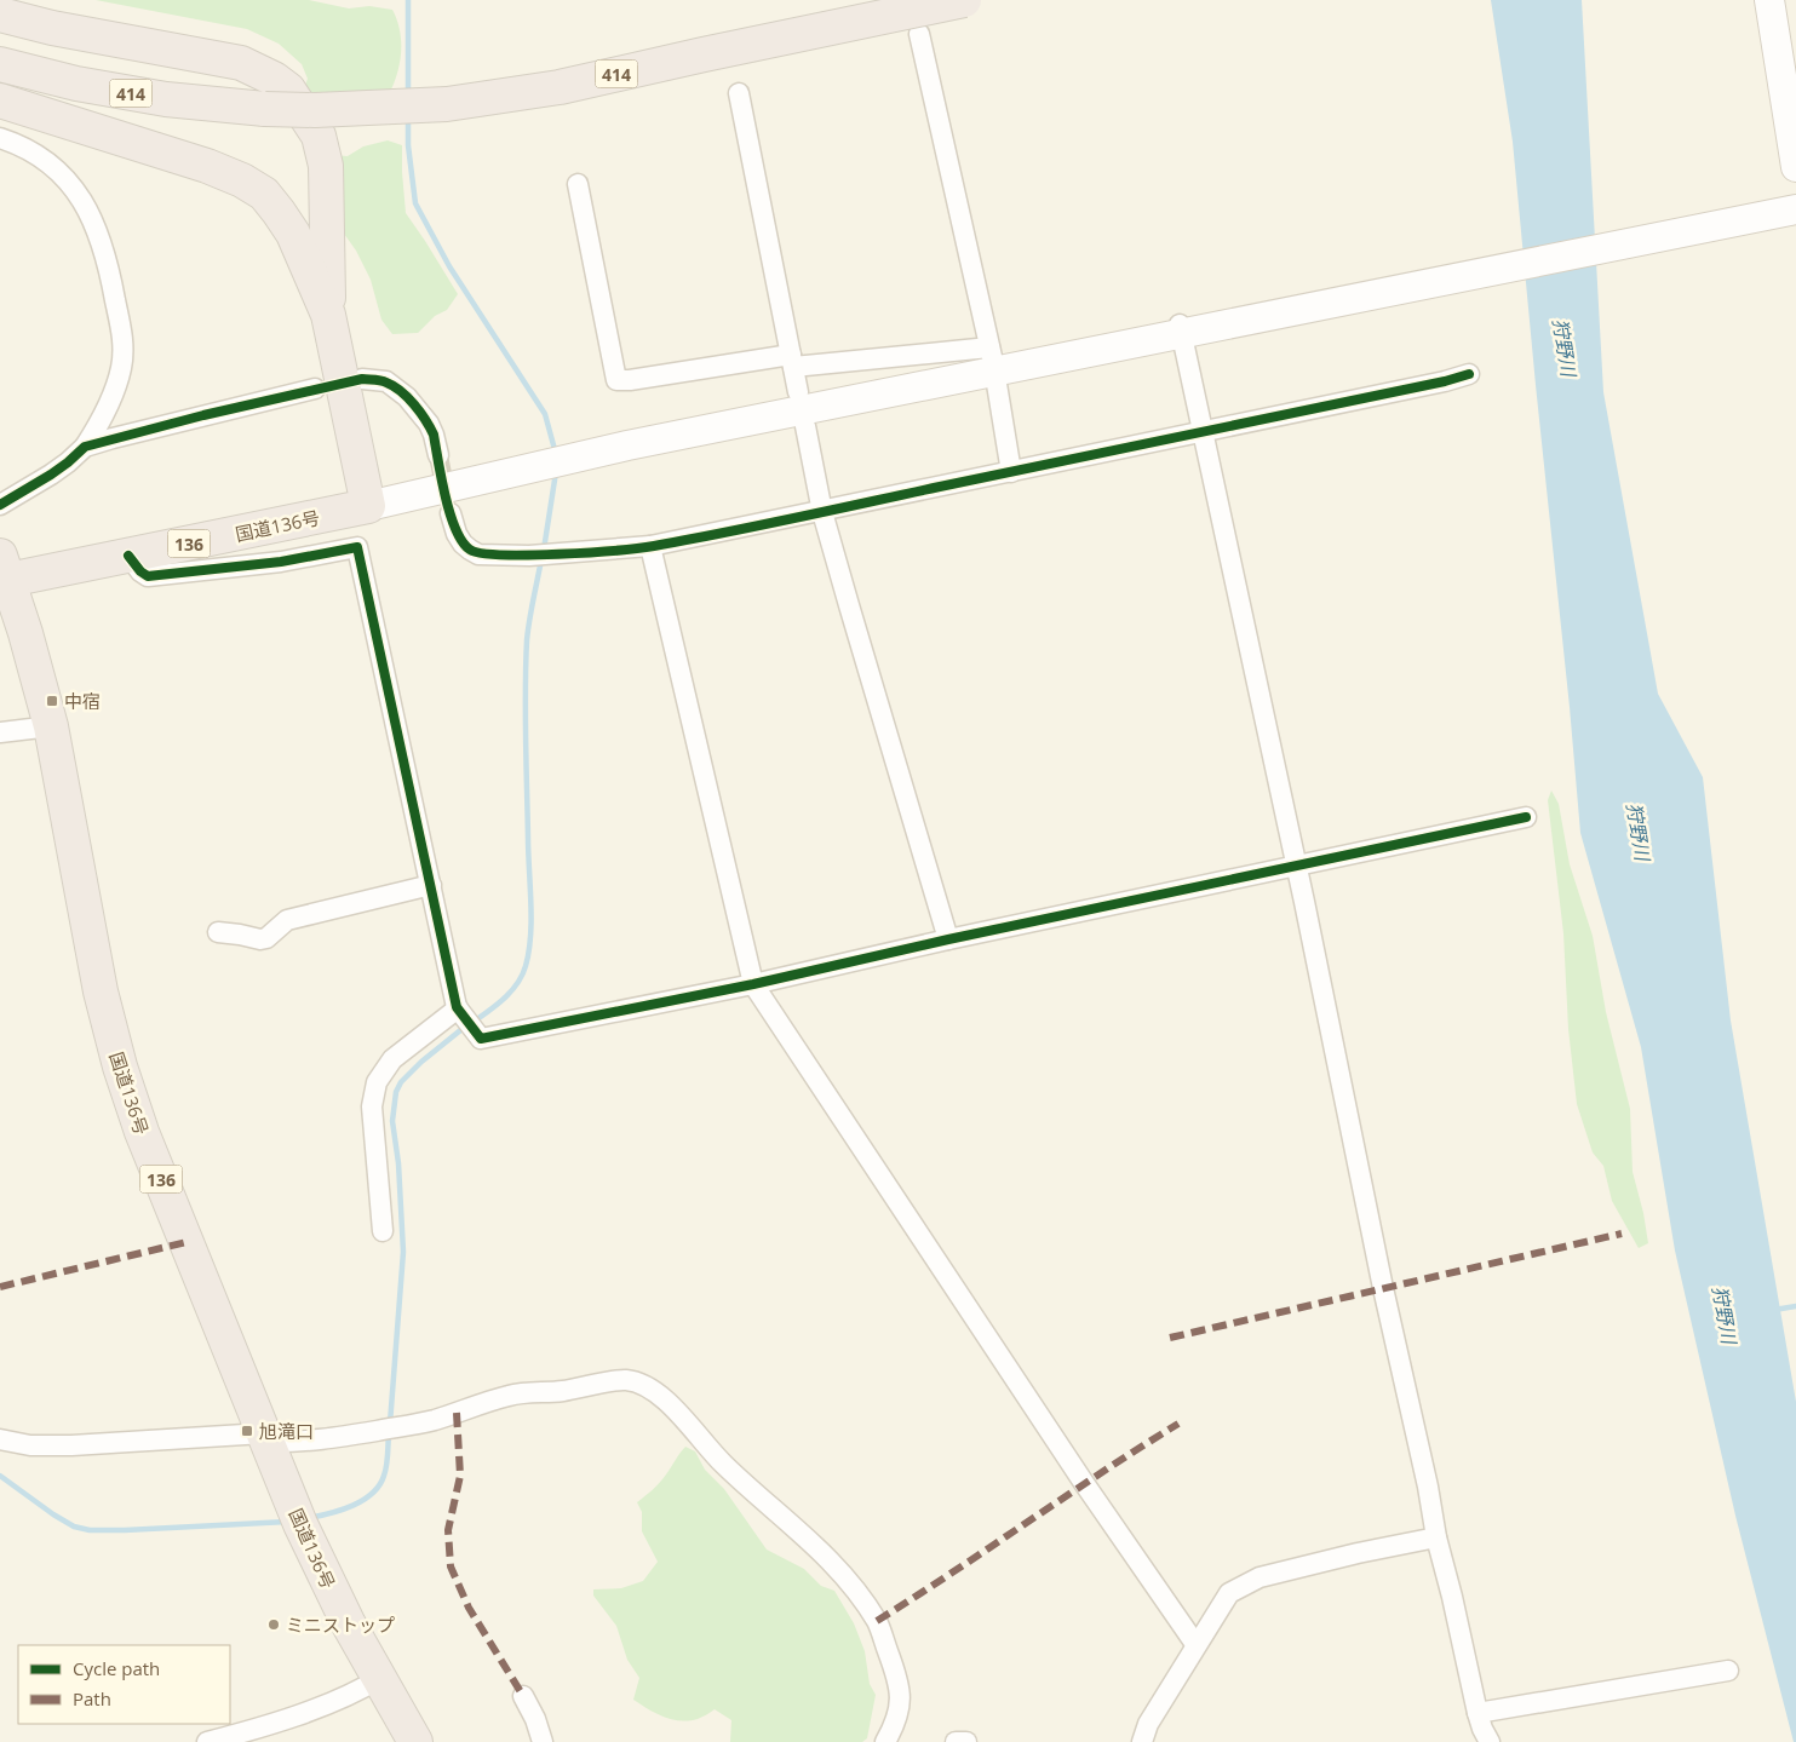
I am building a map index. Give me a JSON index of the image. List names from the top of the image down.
{
  "streets": {
    "highway": ["414", "国道136号", "136"]
  },
  "water": ["狩野川"],
  "places": {
    "transit": ["中宿", "旭滝口"],
    "other": ["ミニストップ"]
  },
  "legend": ["Cycle path", "Path"]
}
